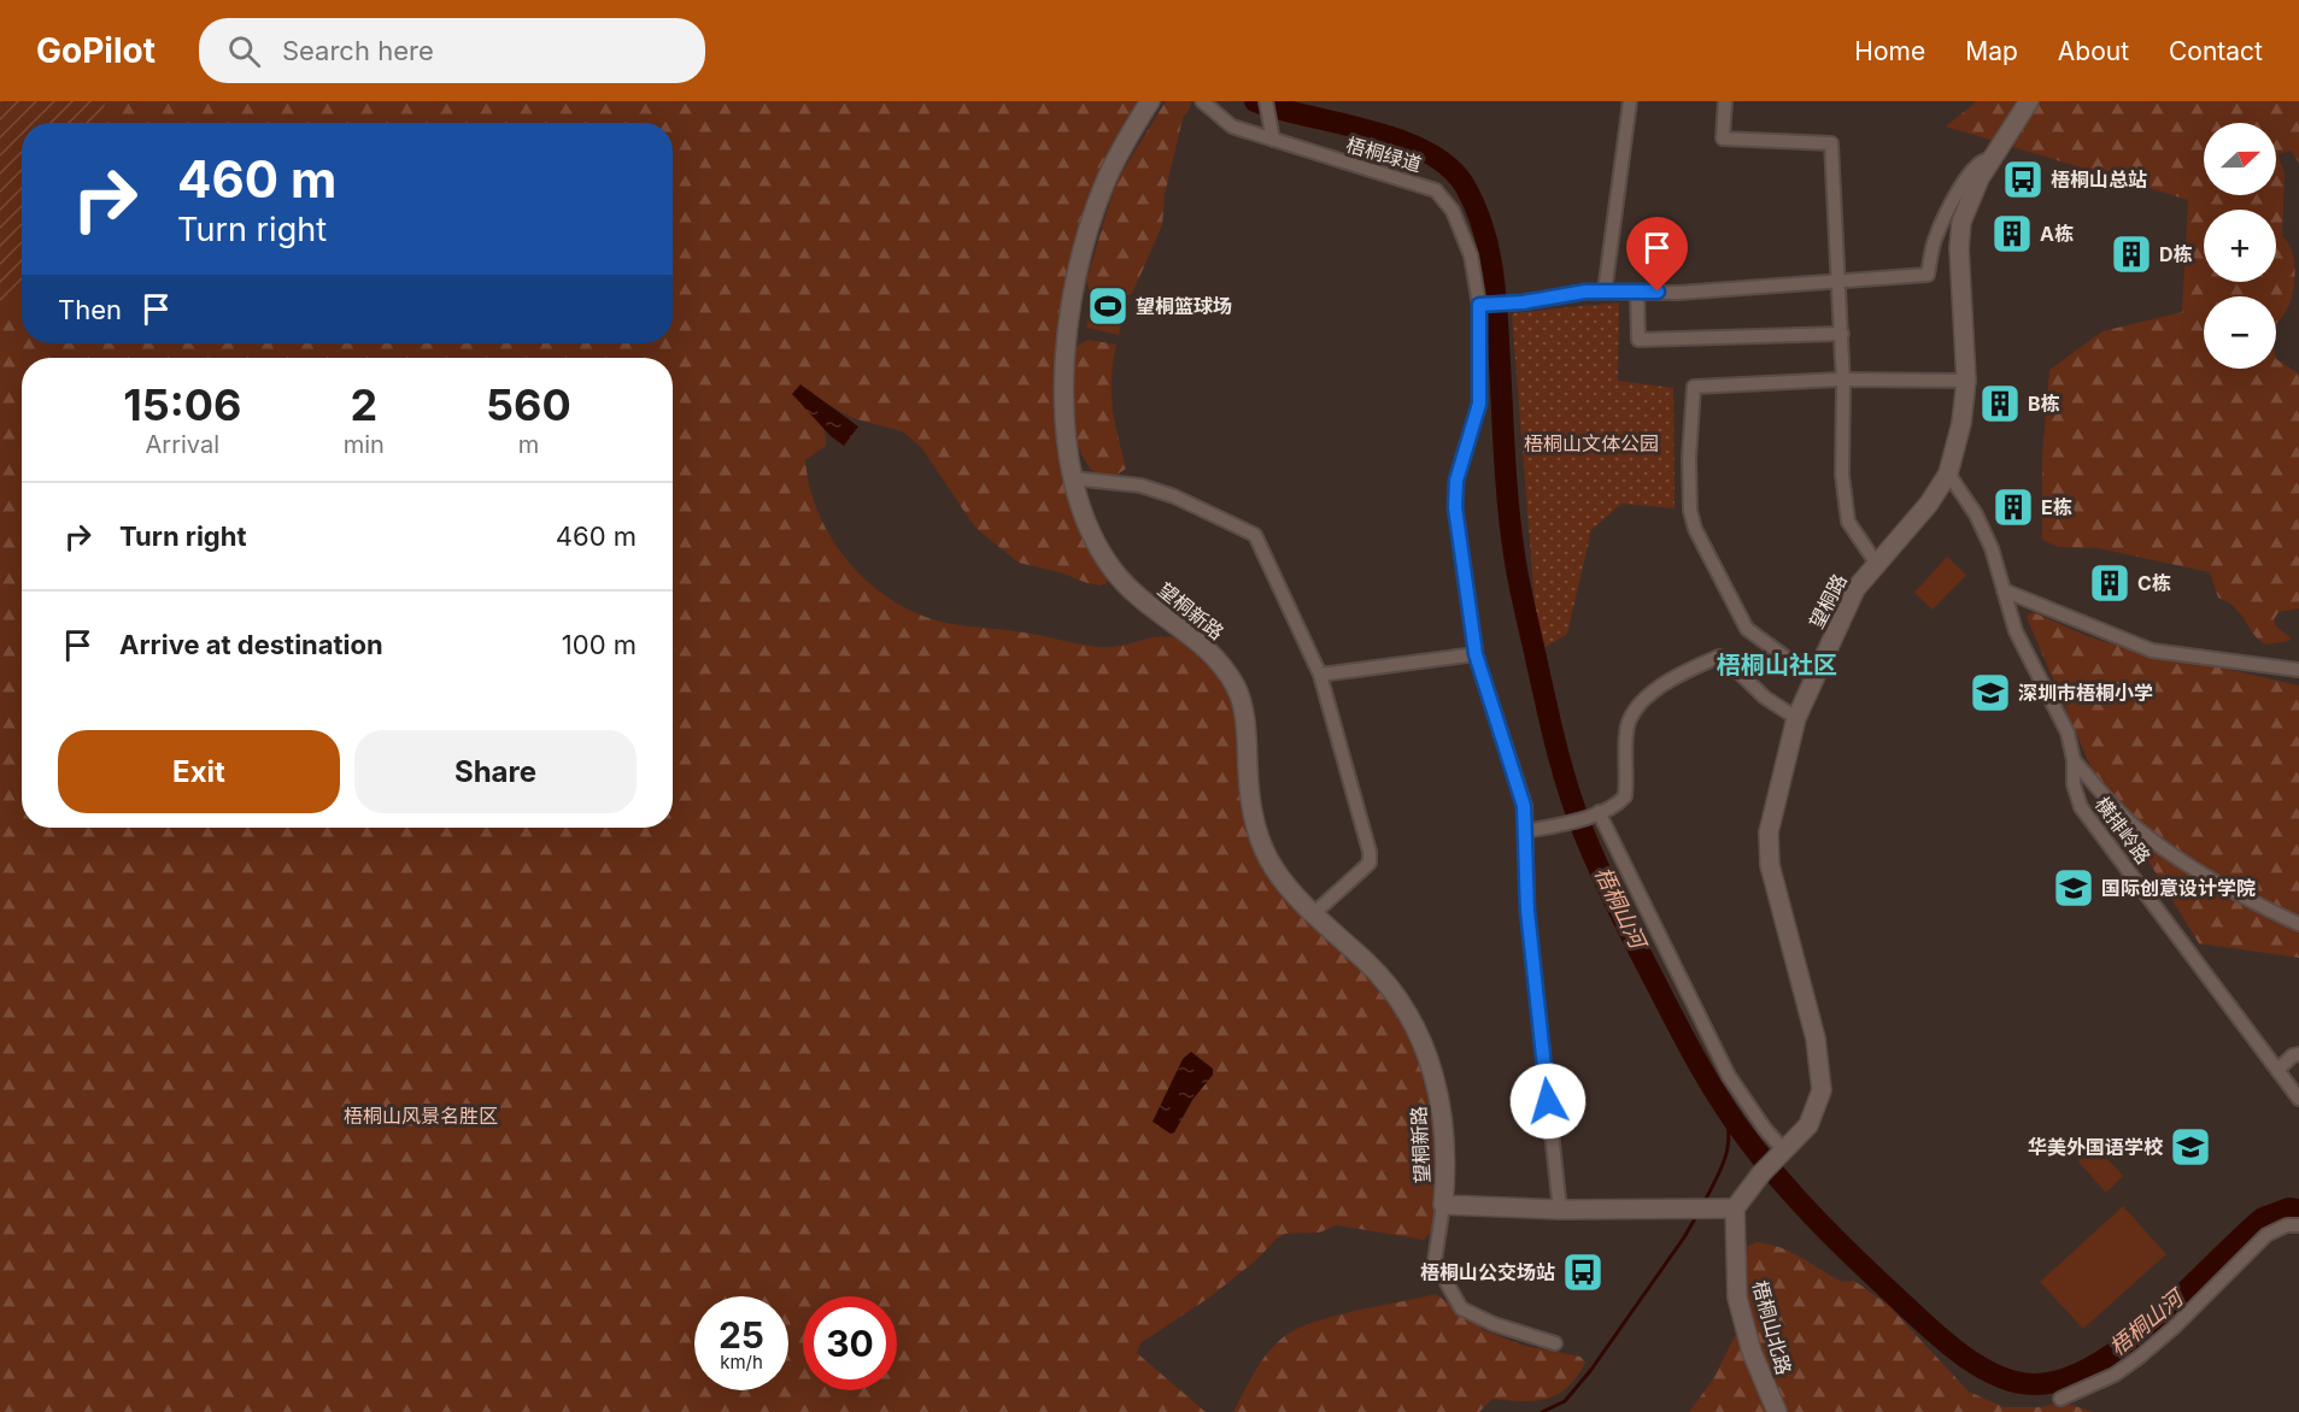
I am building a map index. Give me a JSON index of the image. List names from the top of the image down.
{
  "streets": {
    "street": [
      "梧桐绿道",
      "望桐路",
      "望桐新路",
      "横排岭路",
      "梧桐山北路"
    ]
  },
  "crossings": [
    ["梧桐绿道", "望桐新路"],
    ["望桐路", "望桐新路"],
    ["望桐路", "横排岭路"],
    ["望桐路", "梧桐山北路"],
    ["望桐新路", "梧桐山北路"]
  ],
  "districts": ["梧桐山社区"],
  "water": ["梧桐山河"],
  "parks": ["梧桐山文体公园", "梧桐山风景名胜区"],
  "places": {
    "bus stop": ["梧桐山总站", "梧桐山公交场站"],
    "building": [
      "A栋",
      "D栋",
      "B栋",
      "E栋",
      "C栋"
    ],
    "sports": ["望桐篮球场"],
    "school or university": ["深圳市梧桐小学", "国际创意设计学院", "华美外国语学校"]
  },
  "north": "right",
  "page": {
    "header": "GoPilot",
    "search": "Search here",
    "nav": [
      "Home",
      "Map",
      "About",
      "Contact"
    ],
    "map_buttons": ["+", "−"],
    "turn": ["460 m", "Turn right"],
    "then": "Then",
    "eta": [
      "15:06",
      "Arrival",
      "2",
      "min",
      "560",
      "m"
    ],
    "list": [
      {
        "name": "Turn right",
        "value": "460 m"
      },
      {
        "name": "Arrive at destination",
        "value": "100 m"
      }
    ],
    "buttons": ["Exit", "Share"],
    "speed": "25 km/h",
    "limit": "30"
  }
}
